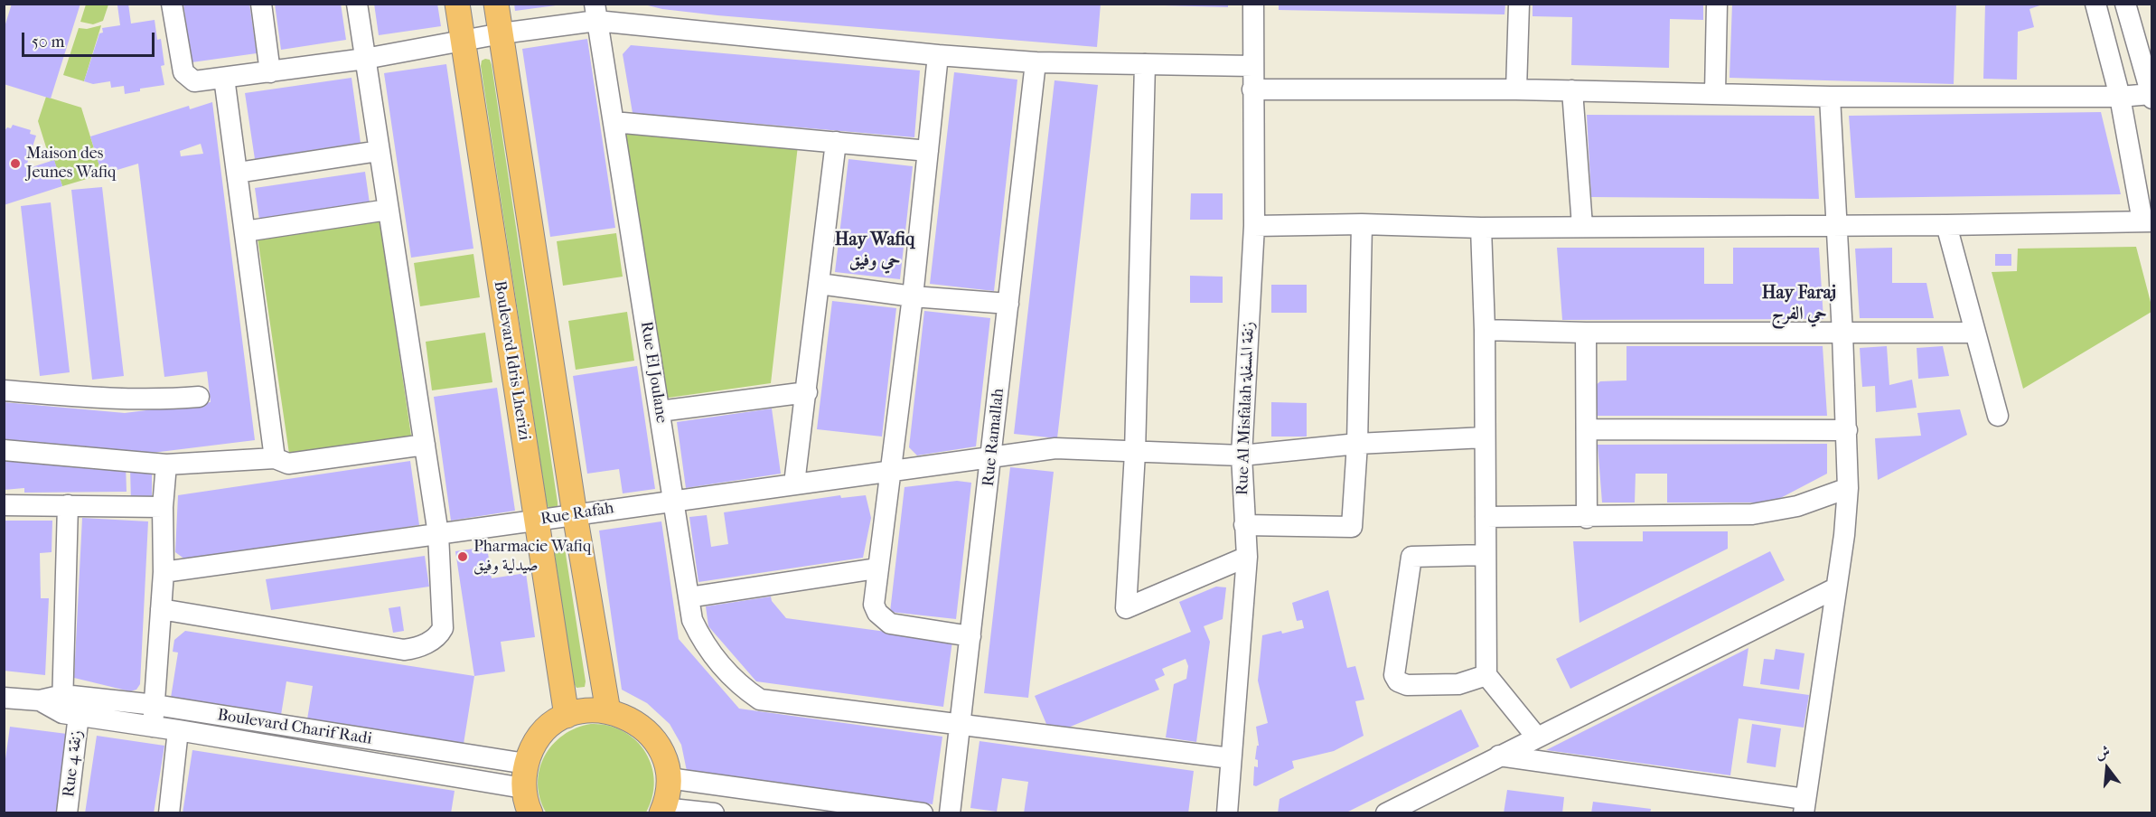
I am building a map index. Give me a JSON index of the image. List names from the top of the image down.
{
  "streets": {
    "main road": ["Boulevard Idris Lherizi"],
    "street": [
      "Rue El Joulane",
      "Rue Al Misfalah زنقة المسفلة",
      "Rue Ramallah",
      "Rue Rafah",
      "Boulevard Charif Radi",
      "Rue 4 زنقة"
    ]
  },
  "crossings": [
    ["Boulevard Idris Lherizi", "Rue Rafah"],
    ["Rue El Joulane", "Rue Ramallah"],
    ["Rue El Joulane", "Rue Rafah"],
    ["Rue Al Misfalah زنقة المسفلة", "Rue Rafah"],
    ["Rue Ramallah", "Rue Rafah"],
    ["Boulevard Charif Radi", "Rue 4 زنقة"]
  ],
  "districts": ["Hay Wafiq حي وفيق", "Hay Faraj حي الفرج"],
  "places": ["Maison des Jeunes Wafiq", "Pharmacie Wafiq صيدلية وفيق"],
  "scale_bar": "50 m",
  "north": "top"
}
